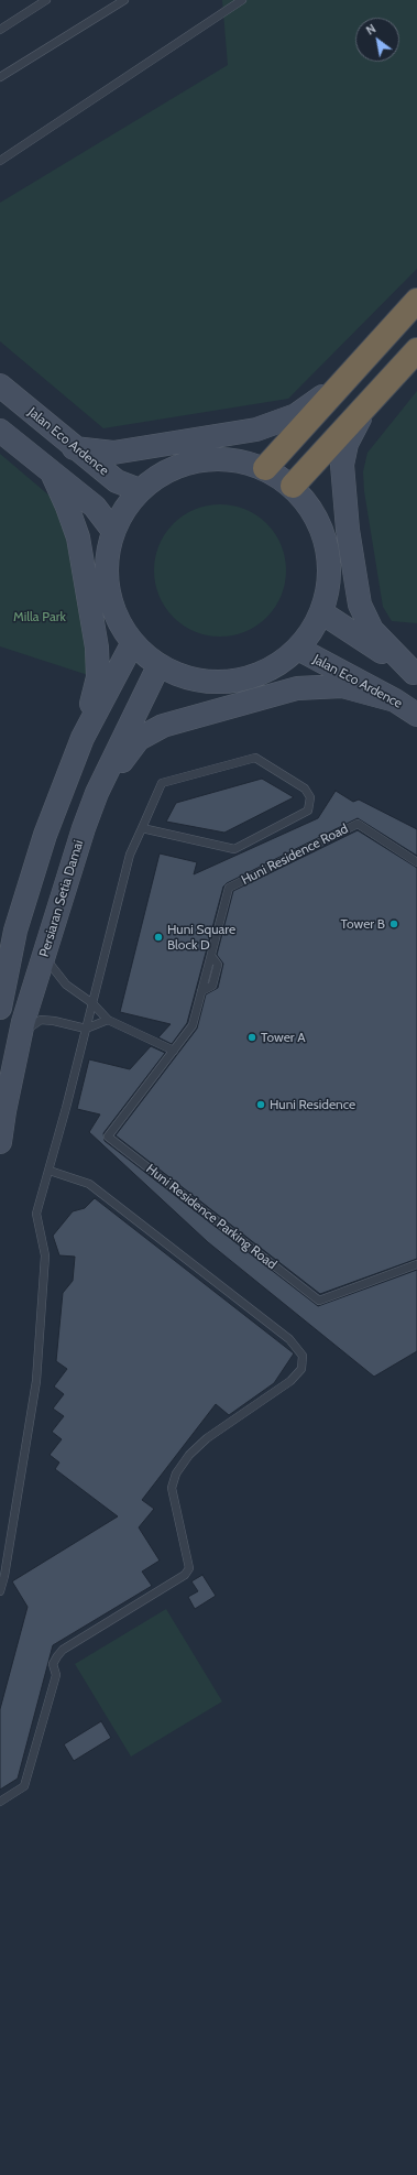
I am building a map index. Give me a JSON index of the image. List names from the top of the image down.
{
  "streets": {
    "street": ["Jalan Eco Ardence", "Persiaran Setia Damai"],
    "lane": ["Huni Residence Road", "Huni Residence Parking Road"]
  },
  "crossings": [
    ["Huni Residence Road", "Huni Residence Parking Road"]
  ],
  "parks": ["Milla Park"],
  "places": [
    "Tower B",
    "Huni Square Block D",
    "Tower A",
    "Huni Residence"
  ],
  "north": "top left"
}
